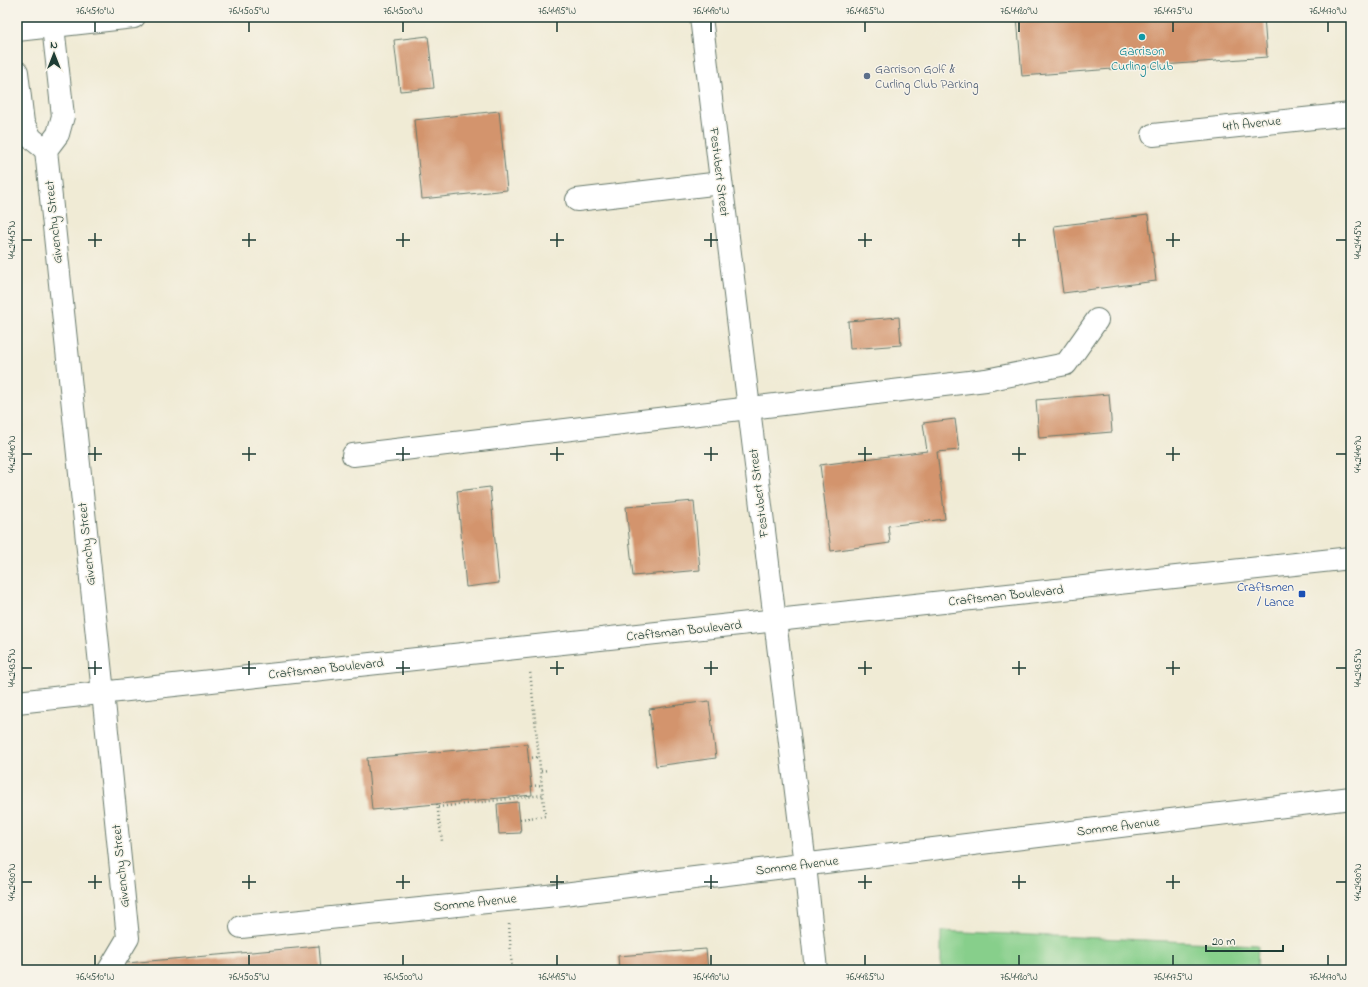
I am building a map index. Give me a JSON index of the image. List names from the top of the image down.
{
  "streets": {
    "street": [
      "4th Avenue",
      "Festubert Street",
      "Givenchy Street",
      "Craftsman Boulevard",
      "Somme Avenue"
    ]
  },
  "crossings": [
    ["Festubert Street", "Craftsman Boulevard"],
    ["Festubert Street", "Somme Avenue"],
    ["Givenchy Street", "Craftsman Boulevard"]
  ],
  "places": {
    "other": ["Garrison Curling Club", "Garrison Golf & Curling Club Parking"],
    "transit": ["Craftsmen / Lance"]
  },
  "scale_bar": "20 m",
  "north": "top",
  "coordinates": [
    "76.4510°W",
    "76.4505°W",
    "76.4500°W",
    "76.4495°W",
    "76.4490°W",
    "76.4485°W",
    "76.4480°W",
    "76.4475°W",
    "76.4470°W",
    "44.2445°N",
    "44.2440°N",
    "44.2435°N",
    "44.2430°N"
  ]
}
